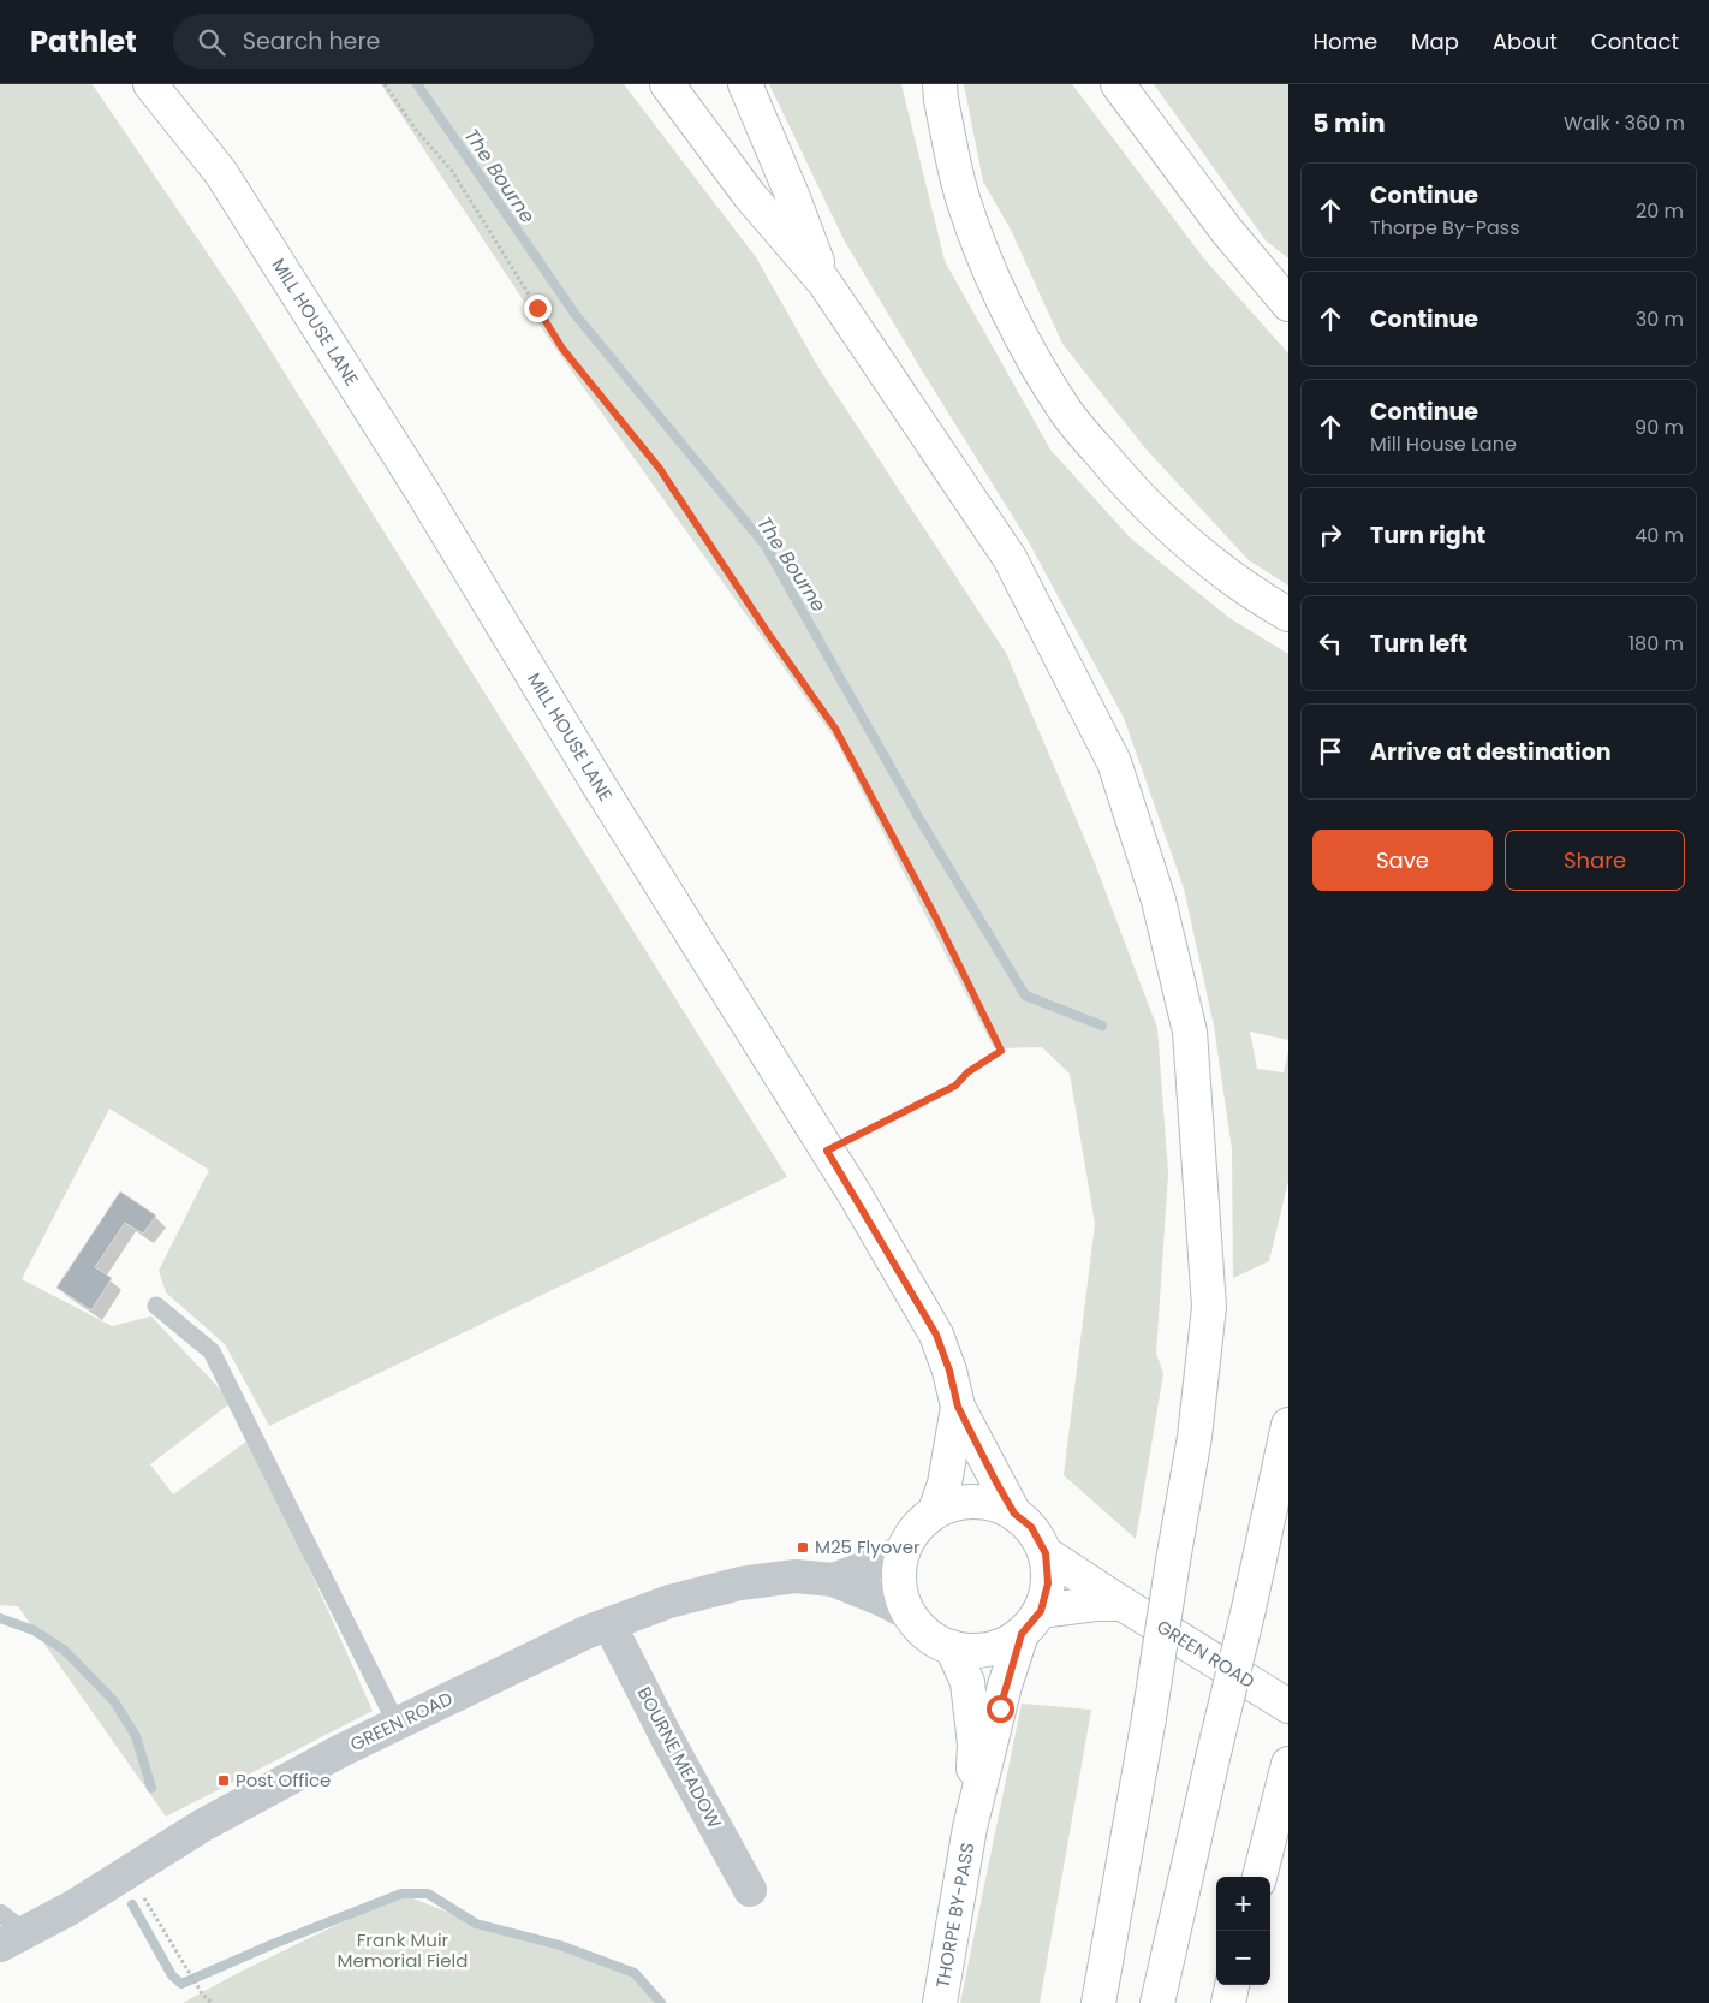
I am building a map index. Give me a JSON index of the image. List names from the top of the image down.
{
  "streets": {
    "main road": ["MILL HOUSE LANE", "GREEN ROAD", "THORPE BY-PASS"],
    "street": ["BOURNE MEADOW"]
  },
  "crossings": [
    ["MILL HOUSE LANE", "GREEN ROAD"],
    ["MILL HOUSE LANE", "THORPE BY-PASS"],
    ["GREEN ROAD", "BOURNE MEADOW"],
    ["GREEN ROAD", "THORPE BY-PASS"]
  ],
  "water": ["The Bourne"],
  "parks": ["Frank Muir Memorial Field"],
  "places": {
    "transit": ["M25 Flyover", "Post Office"]
  },
  "page": {
    "header": "Pathlet",
    "search": "Search here",
    "nav": [
      "Home",
      "Map",
      "About",
      "Contact"
    ],
    "heading": ["5 min", "Walk · 360 m"],
    "list": [
      ["Continue", "Thorpe By-Pass", "20 m"],
      ["Continue", "30 m"],
      ["Continue", "Mill House Lane", "90 m"],
      ["Turn right", "40 m"],
      ["Turn left", "180 m"],
      "Arrive at destination"
    ],
    "buttons": ["Save", "Share"],
    "map_buttons": ["+", "−"]
  }
}
